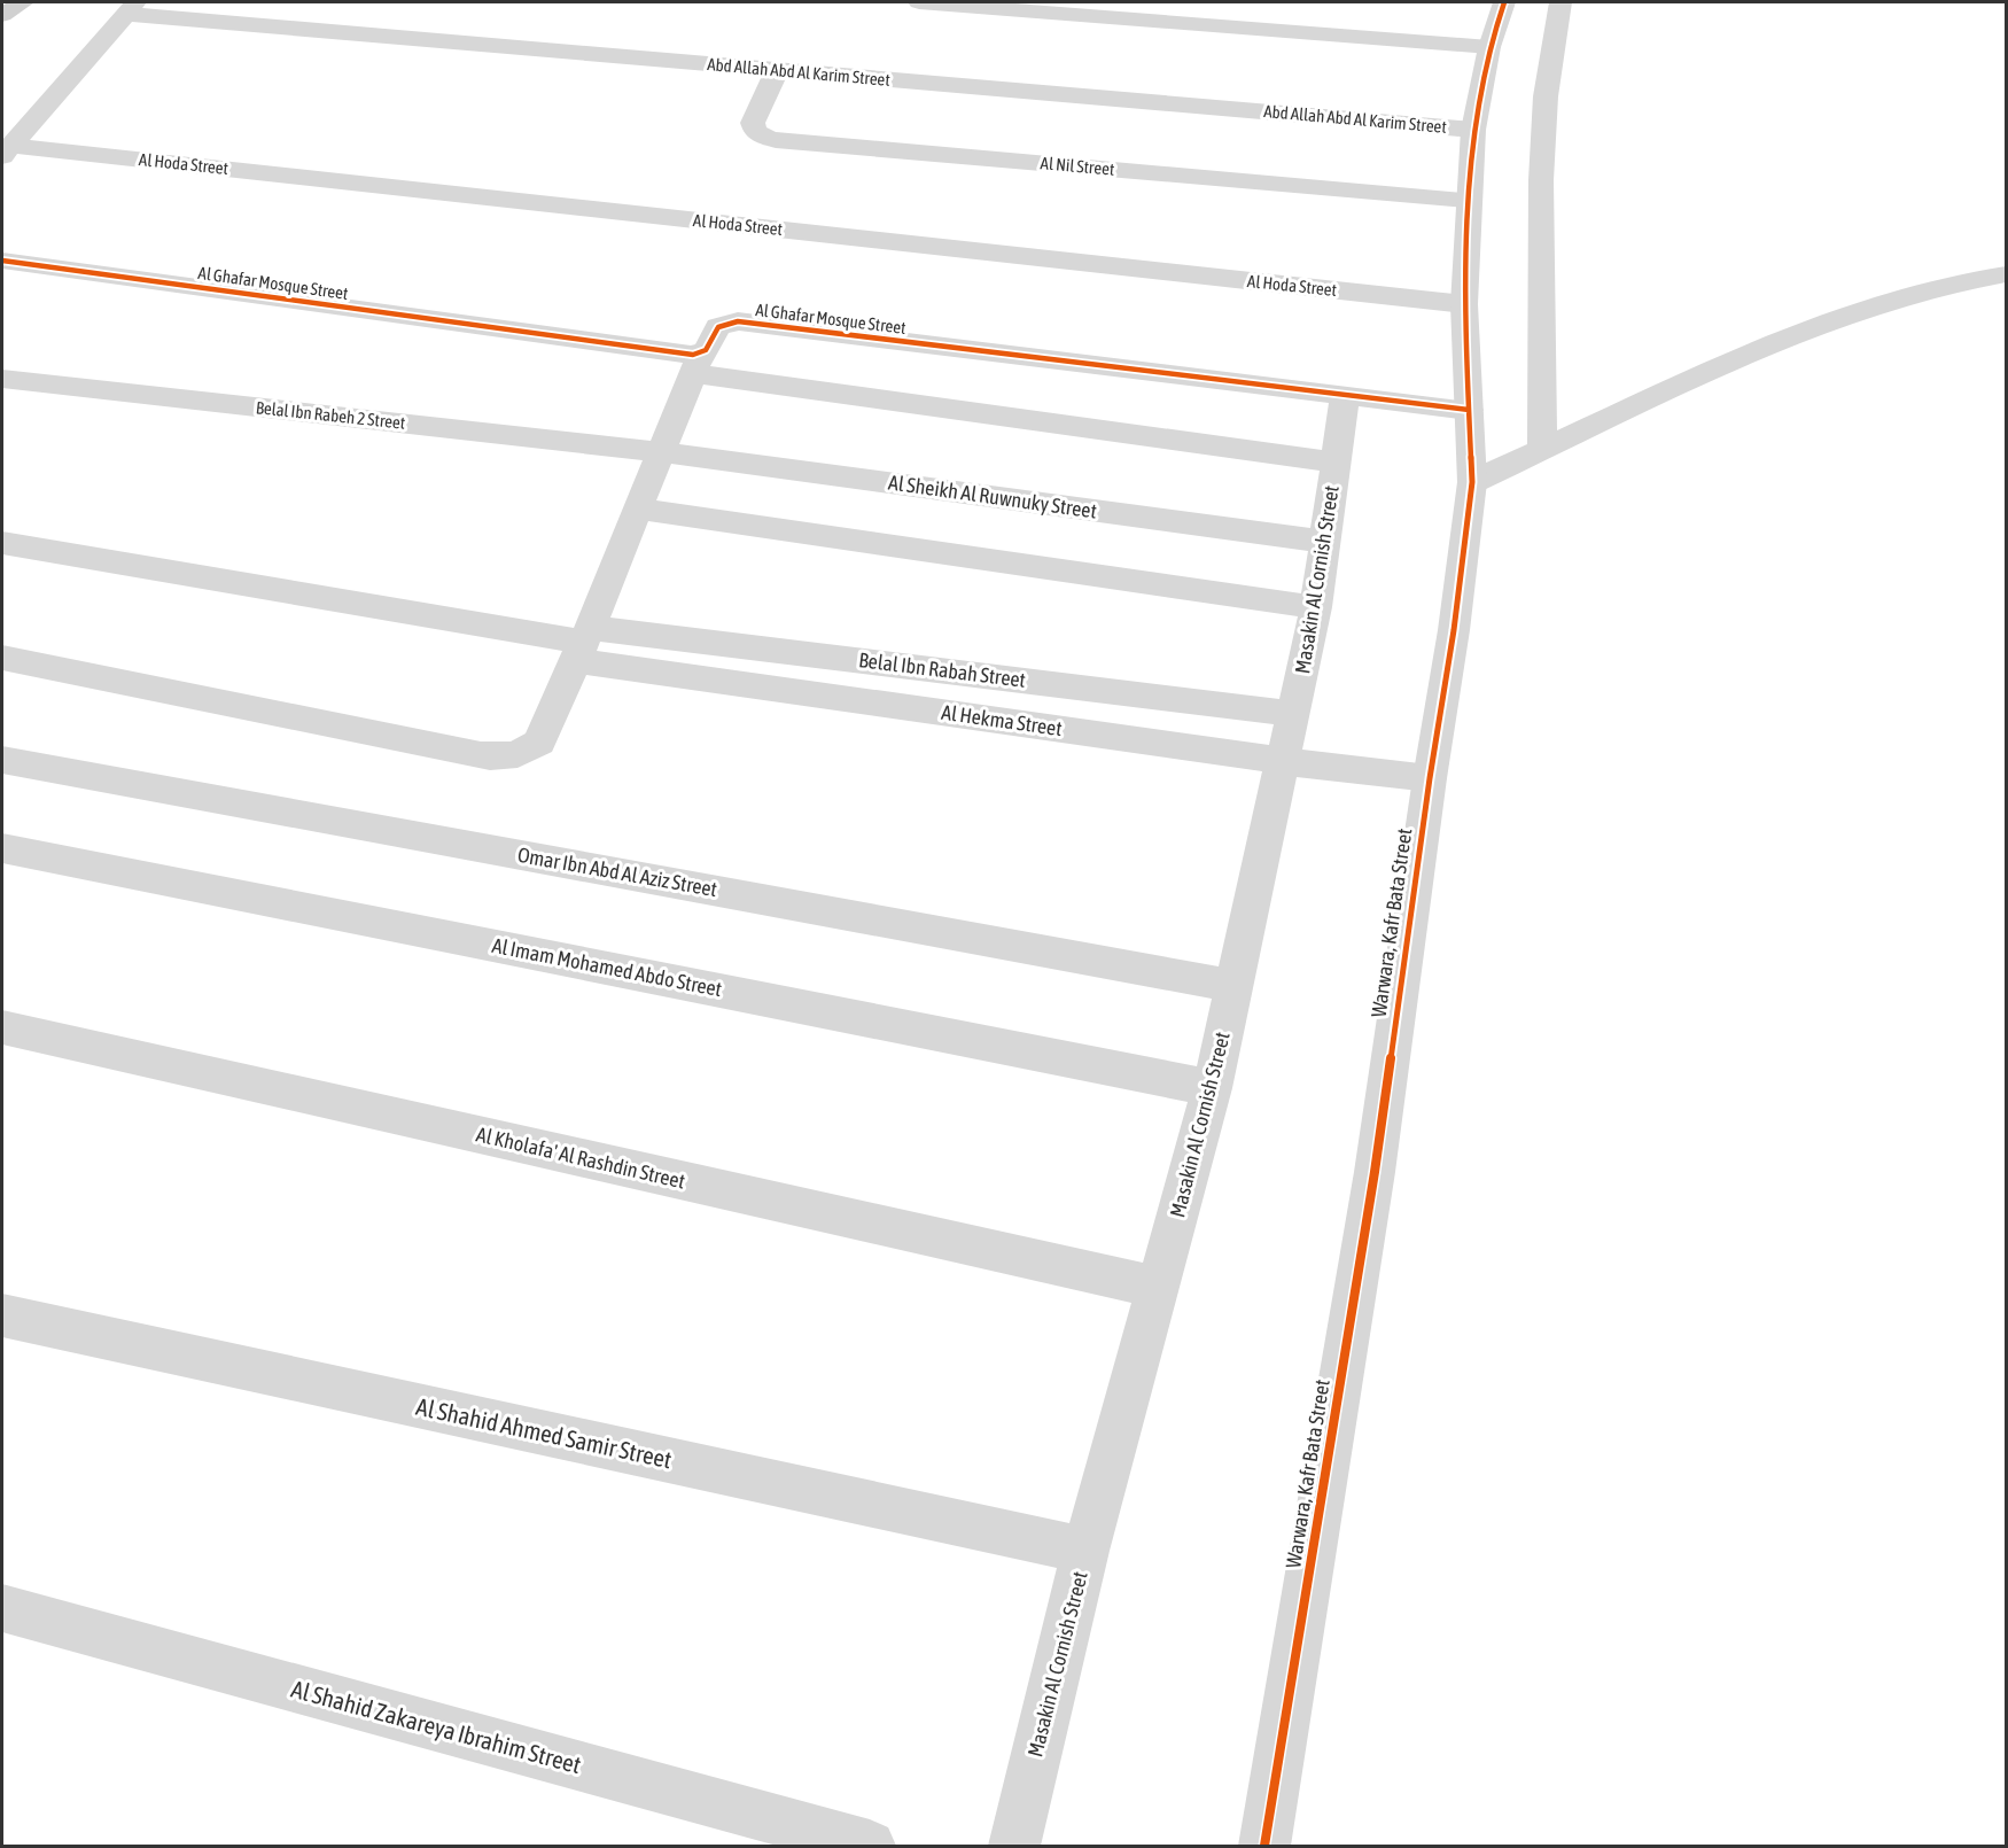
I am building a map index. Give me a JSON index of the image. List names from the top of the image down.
{
  "streets": {
    "street": [
      "Abd Allah Abd Al Karim Street",
      "Al Hoda Street",
      "Al Nil Street",
      "Al Ghafar Mosque Street",
      "Belal Ibn Rabeh 2 Street",
      "Al Sheikh Al Ruwnuky Street",
      "Masakin Al Cornish Street",
      "Belal Ibn Rabah Street",
      "Al Hekma Street",
      "Omar Ibn Abd Al Aziz Street",
      "Warwara, Kafr Bata Street",
      "Al Imam Mohamed Abdo Street",
      "Al Kholafa' Al Rashdin Street",
      "Al Shahid Ahmed Samir Street",
      "Al Shahid Zakareya Ibrahim Street"
    ]
  },
  "crossings": [
    ["Abd Allah Abd Al Karim Street", "Al Nil Street"],
    ["Abd Allah Abd Al Karim Street", "Warwara, Kafr Bata Street"],
    ["Al Hoda Street", "Warwara, Kafr Bata Street"],
    ["Al Nil Street", "Warwara, Kafr Bata Street"],
    ["Al Ghafar Mosque Street", "Masakin Al Cornish Street"],
    ["Al Ghafar Mosque Street", "Warwara, Kafr Bata Street"],
    ["Belal Ibn Rabeh 2 Street", "Al Sheikh Al Ruwnuky Street"],
    ["Al Sheikh Al Ruwnuky Street", "Masakin Al Cornish Street"],
    ["Masakin Al Cornish Street", "Belal Ibn Rabah Street"],
    ["Masakin Al Cornish Street", "Al Hekma Street"],
    ["Masakin Al Cornish Street", "Omar Ibn Abd Al Aziz Street"],
    ["Masakin Al Cornish Street", "Al Imam Mohamed Abdo Street"],
    ["Masakin Al Cornish Street", "Al Kholafa' Al Rashdin Street"],
    ["Masakin Al Cornish Street", "Al Shahid Ahmed Samir Street"],
    ["Belal Ibn Rabah Street", "Al Hekma Street"],
    ["Al Hekma Street", "Warwara, Kafr Bata Street"]
  ]
}
